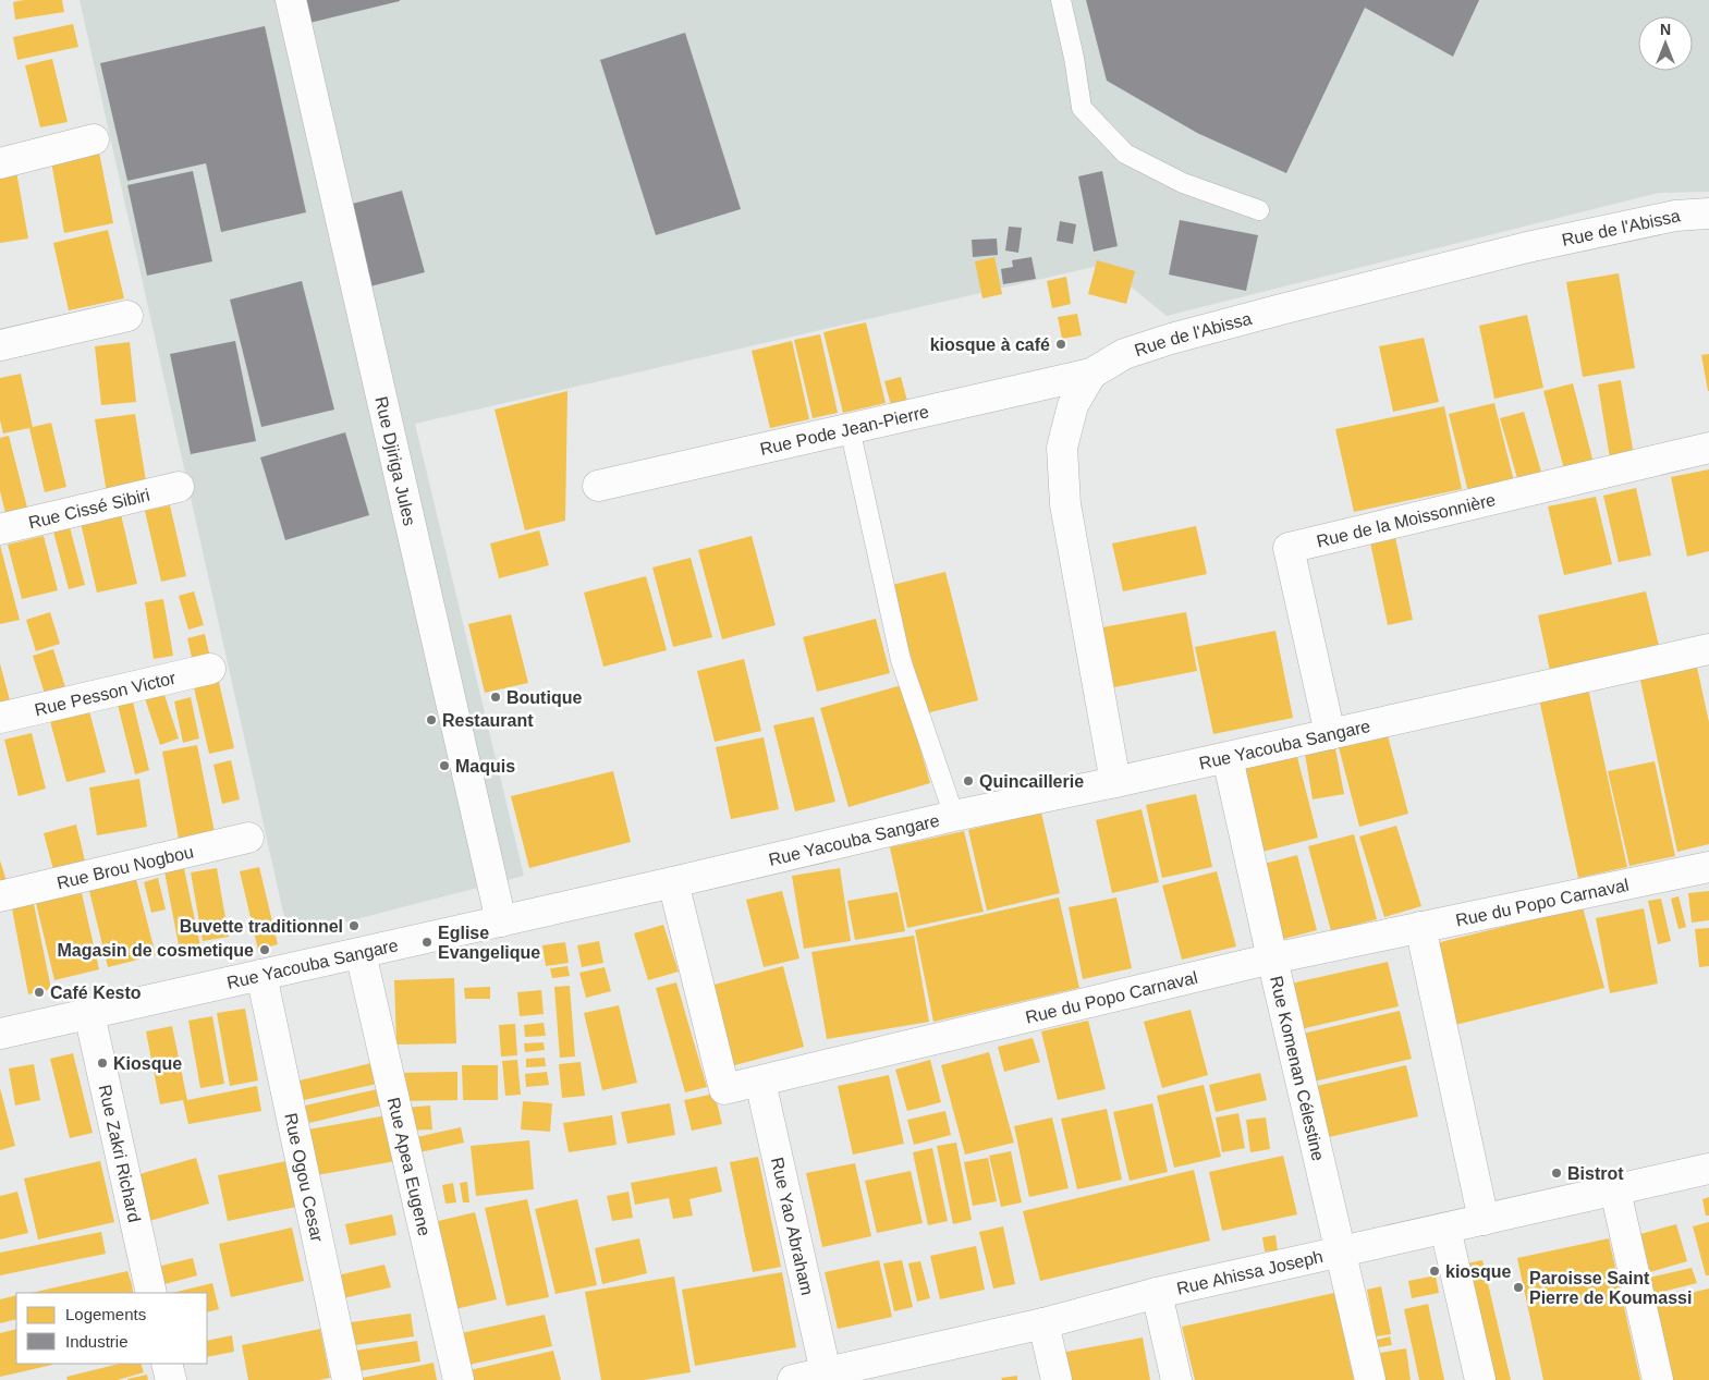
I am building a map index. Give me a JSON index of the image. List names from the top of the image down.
{
  "streets": {
    "street": [
      "Rue de l'Abissa",
      "Rue Pode Jean-Pierre",
      "Rue Djiriga Jules",
      "Rue Cissé Sibiri",
      "Rue de la Moissonnière",
      "Rue Pesson Victor",
      "Rue Yacouba Sangare",
      "Rue Brou Nogbou",
      "Rue du Popo Carnaval",
      "Rue Komenan Célestine",
      "Rue Zakri Richard",
      "Rue Apea Eugene",
      "Rue Ogou Cesar",
      "Rue Yao Abraham",
      "Rue Ahissa Joseph"
    ]
  },
  "crossings": [
    ["Rue de l'Abissa", "Rue Pode Jean-Pierre"],
    ["Rue de l'Abissa", "Rue Yacouba Sangare"],
    ["Rue Djiriga Jules", "Rue Yacouba Sangare"],
    ["Rue de la Moissonnière", "Rue Yacouba Sangare"],
    ["Rue Yacouba Sangare", "Rue du Popo Carnaval"],
    ["Rue Yacouba Sangare", "Rue Komenan Célestine"],
    ["Rue Yacouba Sangare", "Rue Zakri Richard"],
    ["Rue Yacouba Sangare", "Rue Apea Eugene"],
    ["Rue Yacouba Sangare", "Rue Ogou Cesar"],
    ["Rue du Popo Carnaval", "Rue Komenan Célestine"],
    ["Rue du Popo Carnaval", "Rue Yao Abraham"],
    ["Rue Komenan Célestine", "Rue Ahissa Joseph"],
    ["Rue Yao Abraham", "Rue Ahissa Joseph"]
  ],
  "places": [
    "kiosque à café",
    "Boutique",
    "Restaurant",
    "Maquis",
    "Quincaillerie",
    "Buvette traditionnel",
    "Eglise Evangelique",
    "Magasin de cosmetique",
    "Café Kesto",
    "Kiosque",
    "Bistrot",
    "kiosque",
    "Paroisse Saint Pierre de Koumassi"
  ],
  "legend": ["Logements", "Industrie"],
  "north": "top"
}
